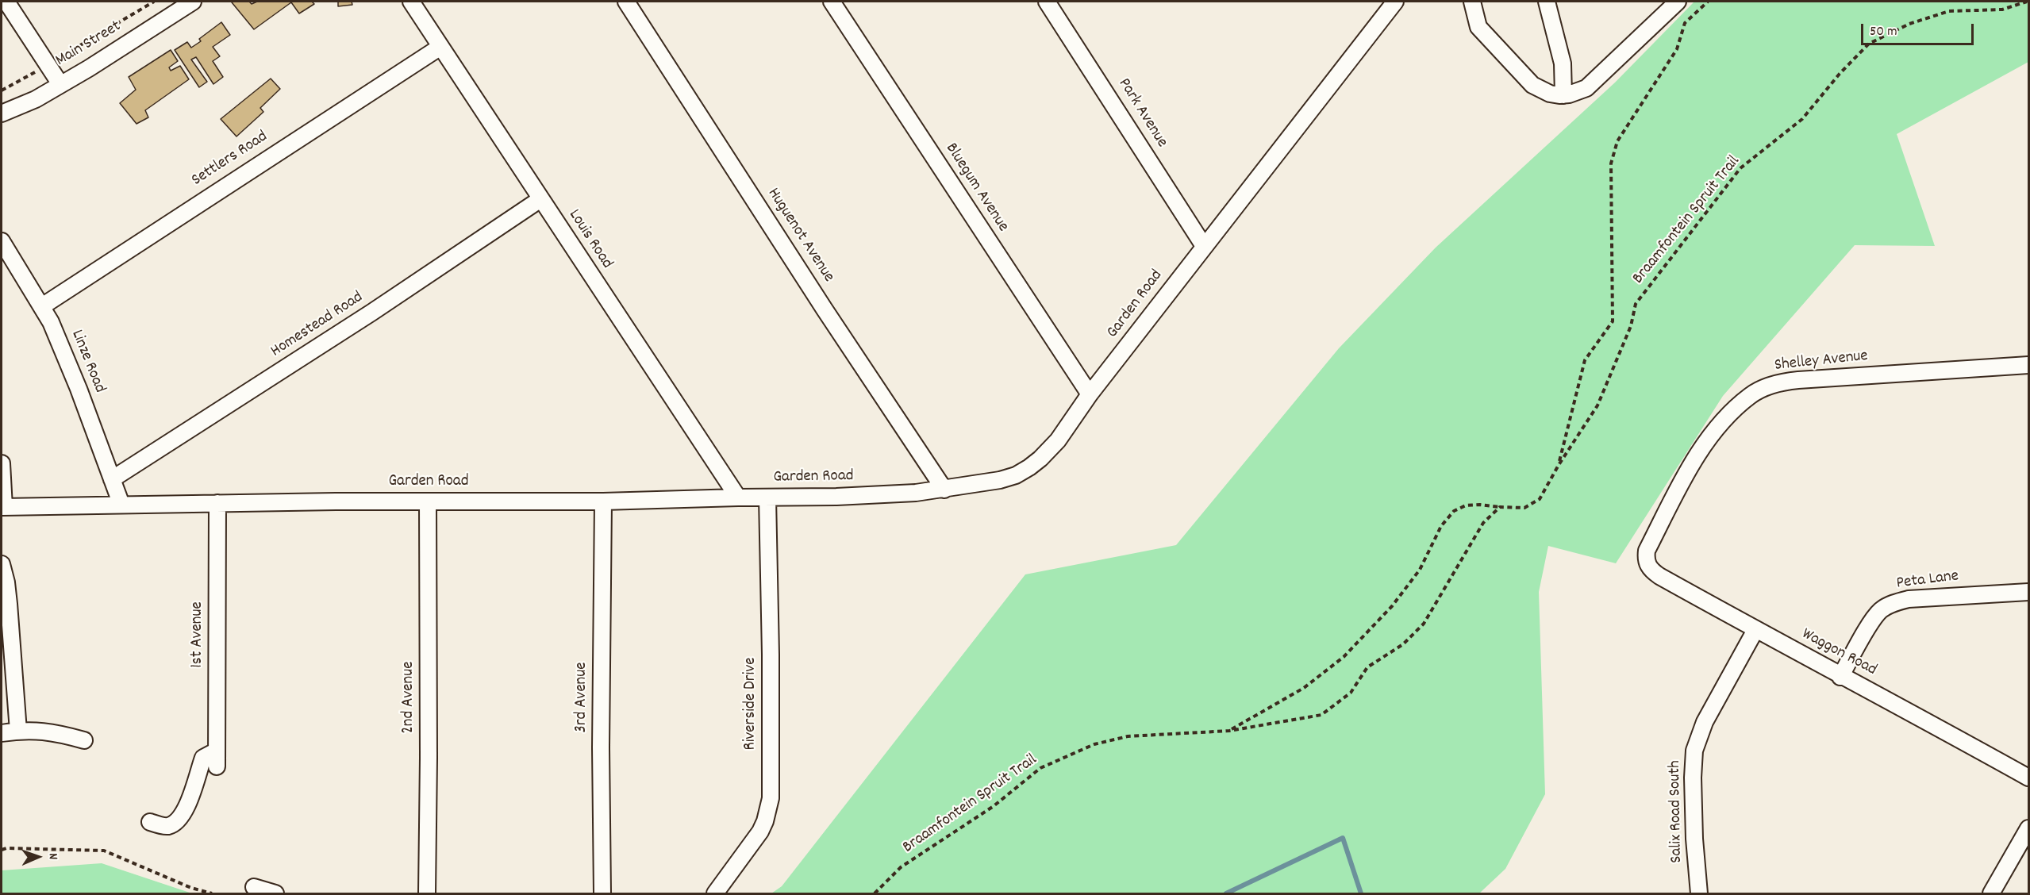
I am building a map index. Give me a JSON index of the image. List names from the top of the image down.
{
  "streets": {
    "street": [
      "Main Street",
      "Park Avenue",
      "Settlers Road",
      "Bluegum Avenue",
      "Huguenot Avenue",
      "Louis Road",
      "Garden Road",
      "Homestead Road",
      "Linze Road",
      "Shelley Avenue",
      "Peta Lane",
      "1st Avenue",
      "Waggon Road",
      "2nd Avenue",
      "3rd Avenue",
      "Riverside Drive",
      "Salix Road South"
    ],
    "path": ["Braamfontein Spruit Trail"]
  },
  "crossings": [
    ["Park Avenue", "Garden Road"],
    ["Settlers Road", "Louis Road"],
    ["Settlers Road", "Linze Road"],
    ["Bluegum Avenue", "Garden Road"],
    ["Huguenot Avenue", "Garden Road"],
    ["Louis Road", "Garden Road"],
    ["Louis Road", "Homestead Road"],
    ["Garden Road", "Linze Road"],
    ["Garden Road", "1st Avenue"],
    ["Garden Road", "2nd Avenue"],
    ["Garden Road", "3rd Avenue"],
    ["Garden Road", "Riverside Drive"],
    ["Homestead Road", "Linze Road"],
    ["Shelley Avenue", "Waggon Road"],
    ["Peta Lane", "Waggon Road"],
    ["Waggon Road", "Salix Road South"]
  ],
  "scale_bar": "50 m",
  "north": "right"
}
